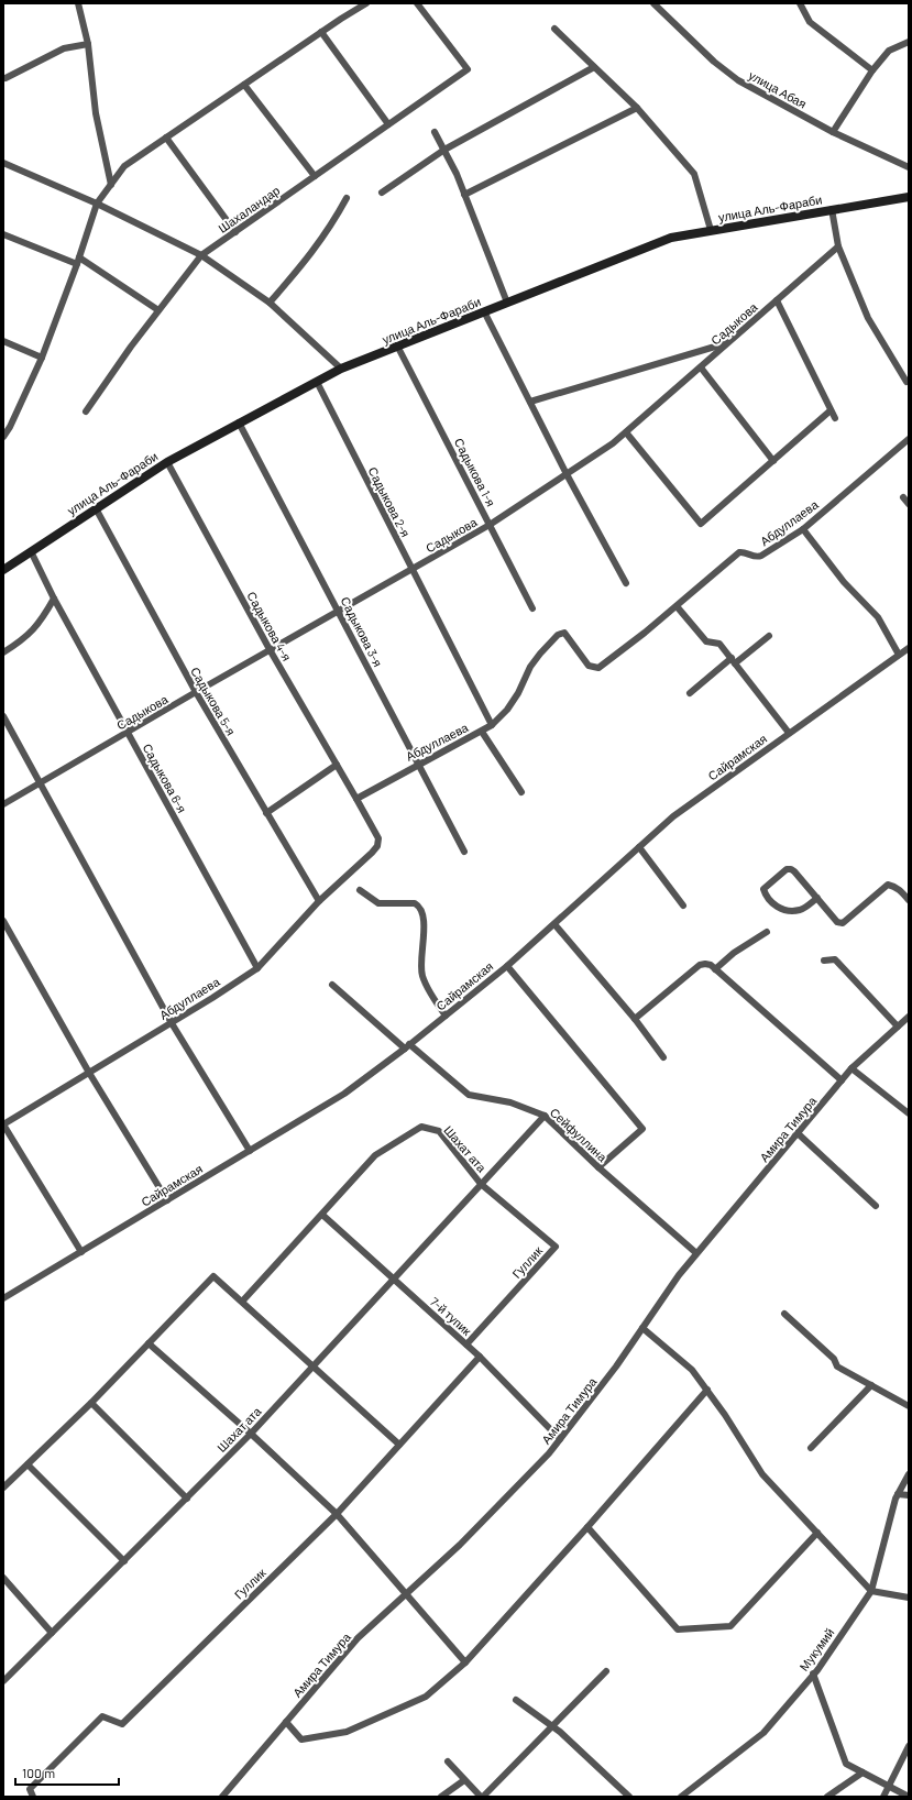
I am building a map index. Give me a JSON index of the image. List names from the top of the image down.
{
  "streets": {
    "main road": ["улица Аль-Фараби"],
    "street": [
      "улица Абая",
      "Шахаландар",
      "Садыкова",
      "Садыкова 1-я",
      "Садыкова 2-я",
      "Абдуллаева",
      "Садыкова 4-я",
      "Садыкова 3-я",
      "Садыкова 5-я",
      "Сайрамская",
      "Садыкова 6-я",
      "Амира Тимура",
      "Сейфуллина",
      "Шахат ата",
      "Гуллик",
      "7-й тупик",
      "Мукумий"
    ]
  },
  "crossings": [
    ["улица Аль-Фараби", "Садыкова 1-я"],
    ["улица Аль-Фараби", "Садыкова 2-я"],
    ["улица Аль-Фараби", "Садыкова 4-я"],
    ["улица Аль-Фараби", "Садыкова 3-я"],
    ["улица Аль-Фараби", "Садыкова 5-я"],
    ["улица Аль-Фараби", "Садыкова 6-я"],
    ["Садыкова", "Садыкова 1-я"],
    ["Садыкова", "Садыкова 2-я"],
    ["Садыкова", "Садыкова 4-я"],
    ["Садыкова", "Садыкова 3-я"],
    ["Садыкова", "Садыкова 5-я"],
    ["Садыкова", "Садыкова 6-я"],
    ["Садыкова 2-я", "Абдуллаева"],
    ["Абдуллаева", "Садыкова 4-я"],
    ["Абдуллаева", "Садыкова 3-я"],
    ["Абдуллаева", "Садыкова 5-я"],
    ["Абдуллаева", "Садыкова 6-я"],
    ["Сайрамская", "Сейфуллина"],
    ["Амира Тимура", "Сейфуллина"],
    ["Амира Тимура", "7-й тупик"],
    ["Сейфуллина", "Шахат ата"],
    ["Шахат ата", "Гуллик"],
    ["Шахат ата", "7-й тупик"],
    ["Гуллик", "7-й тупик"]
  ],
  "scale_bar": "100 m"
}
